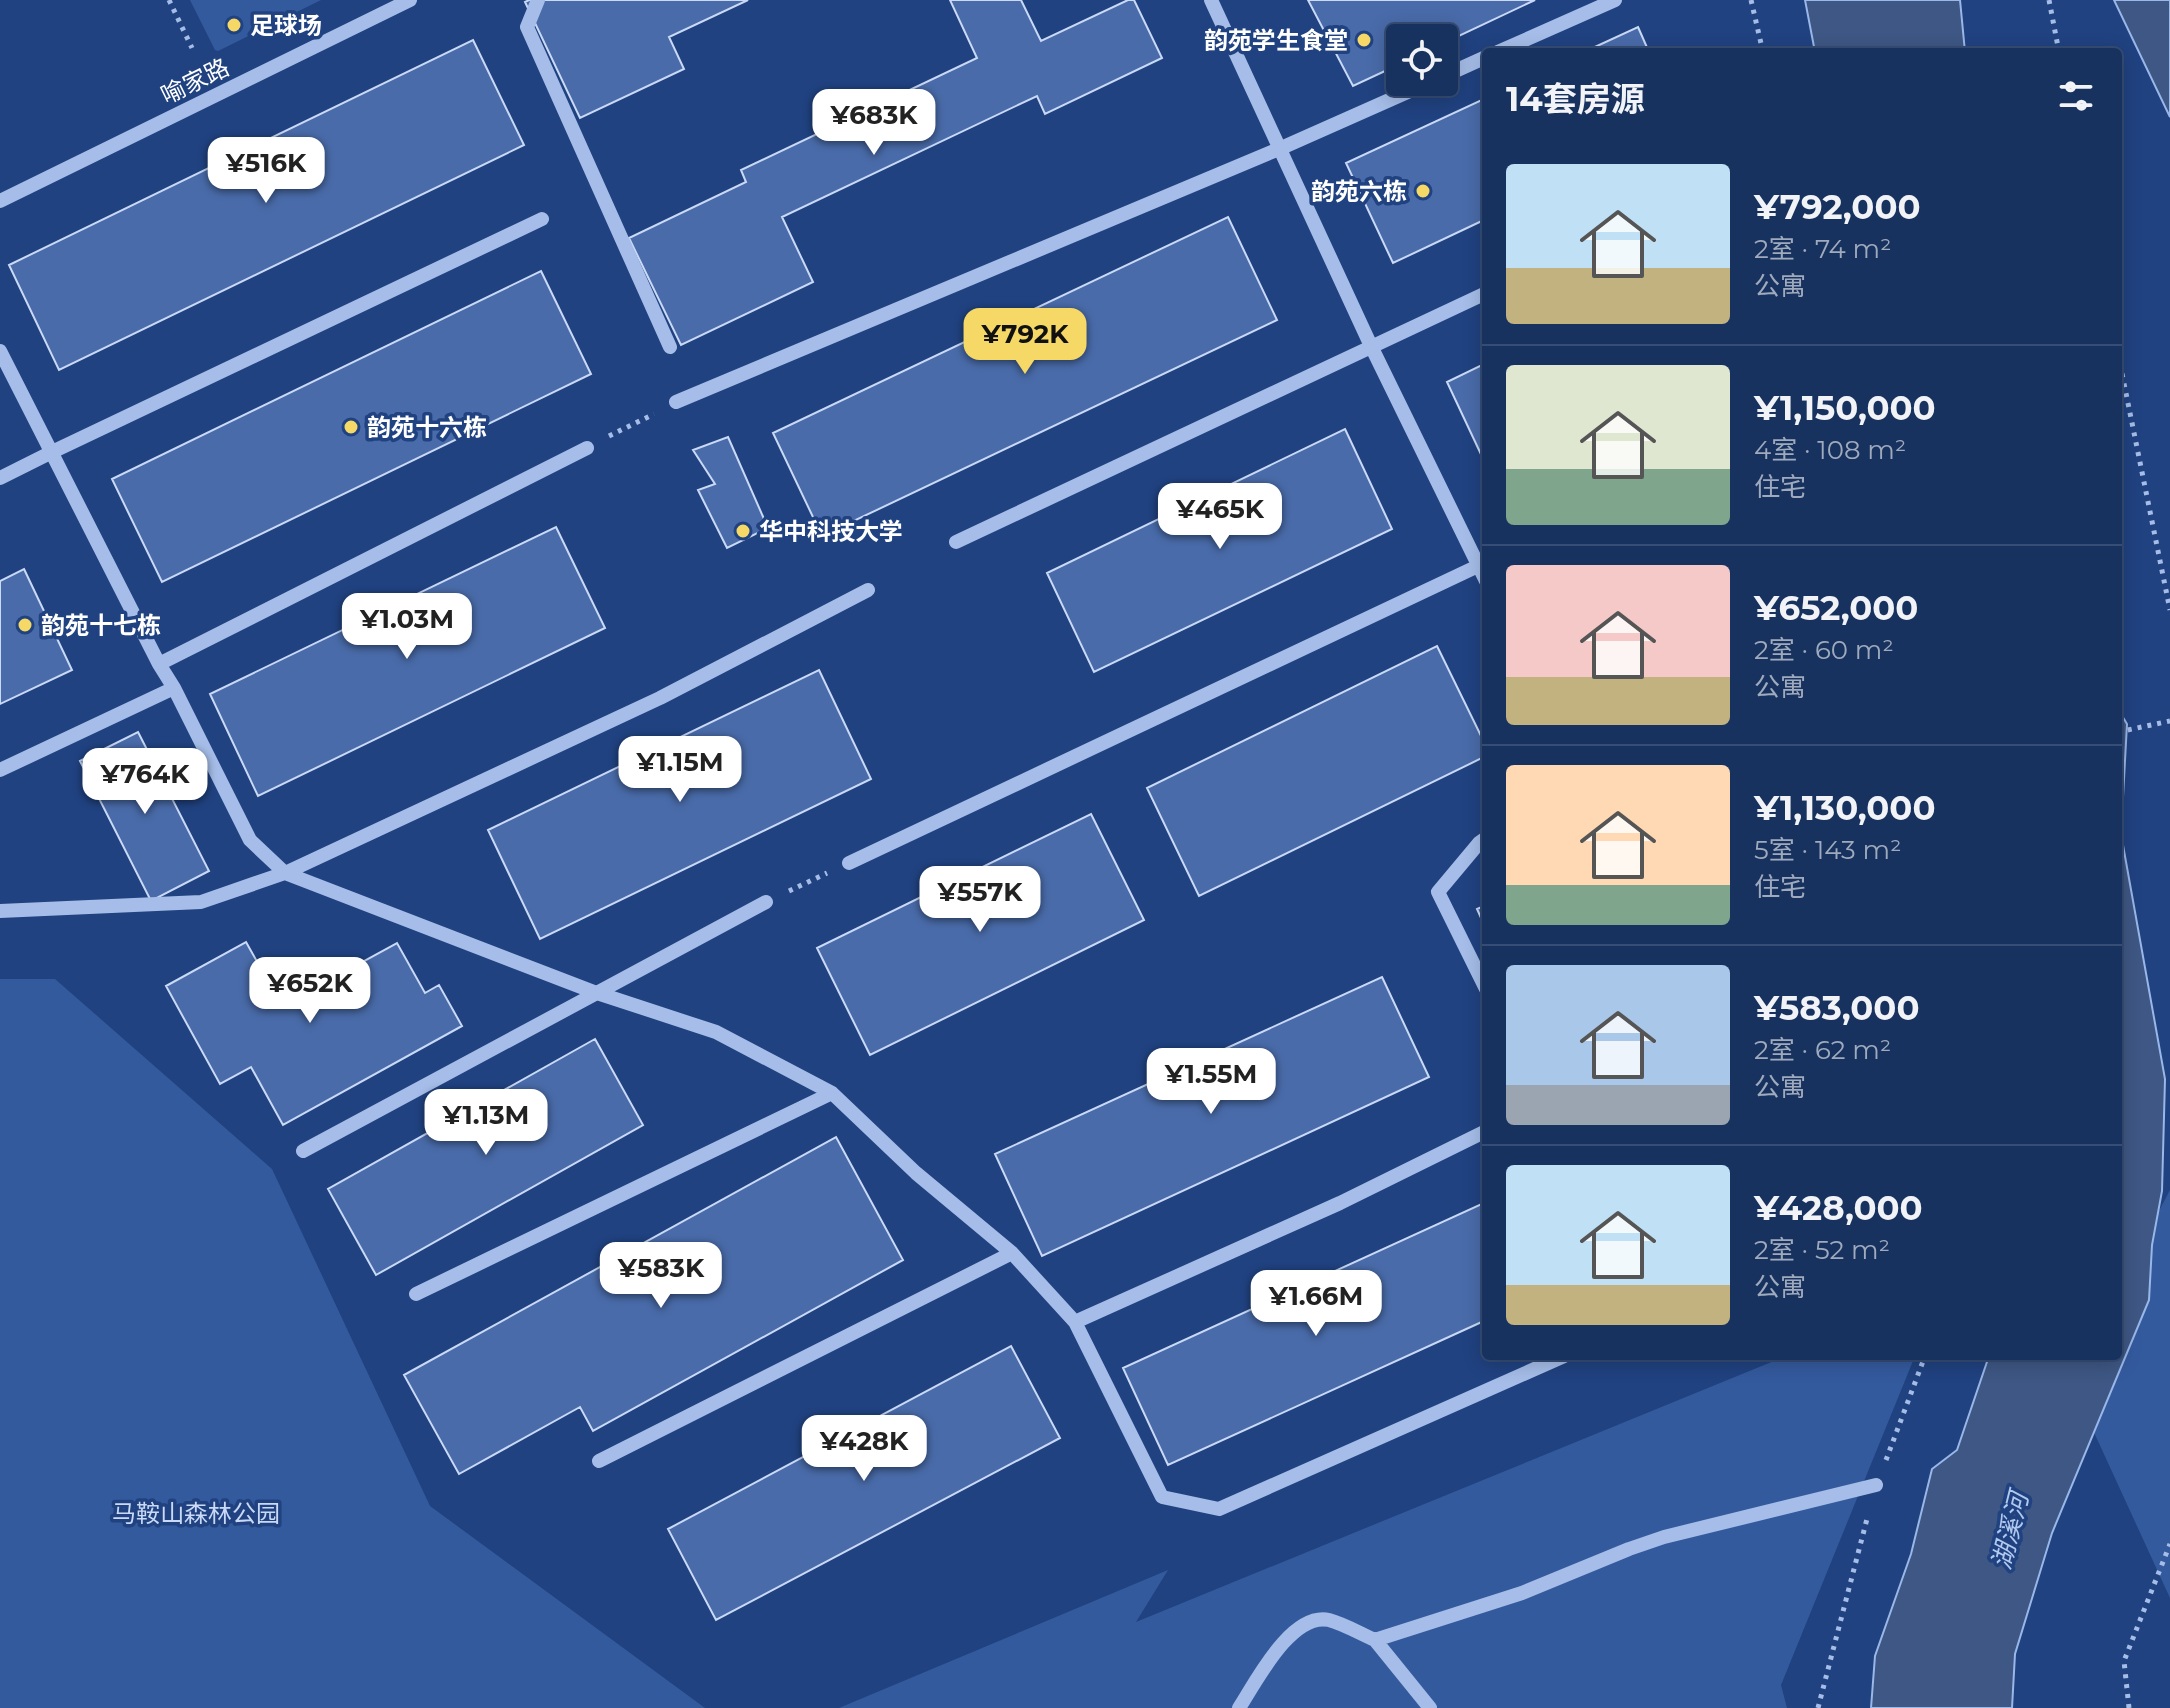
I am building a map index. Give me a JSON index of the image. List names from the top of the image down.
{
  "streets": {
    "street": ["喻家路"]
  },
  "water": ["湖溪河"],
  "parks": ["马鞍山森林公园"],
  "places": [
    "足球场",
    "韵苑学生食堂",
    "韵苑六栋",
    "韵苑十六栋",
    "华中科技大学",
    "韵苑十七栋"
  ],
  "page": {
    "heading": "14套房源",
    "price": [
      "¥683K",
      "¥516K",
      "¥792K",
      "¥465K",
      "¥1.03M",
      "¥1.15M",
      "¥764K",
      "¥557K",
      "¥652K",
      "¥1.55M",
      "¥1.13M",
      "¥583K",
      "¥1.66M",
      "¥428K"
    ],
    "list": [
      {
        "name": "¥792,000",
        "note": "2室 · 74 m² · 公寓"
      },
      {
        "name": "¥1,150,000",
        "note": "4室 · 108 m² · 住宅"
      },
      {
        "name": "¥652,000",
        "note": "2室 · 60 m² · 公寓"
      },
      {
        "name": "¥1,130,000",
        "note": "5室 · 143 m² · 住宅"
      },
      {
        "name": "¥583,000",
        "note": "2室 · 62 m² · 公寓"
      },
      {
        "name": "¥428,000",
        "note": "2室 · 52 m² · 公寓"
      }
    ]
  }
}
